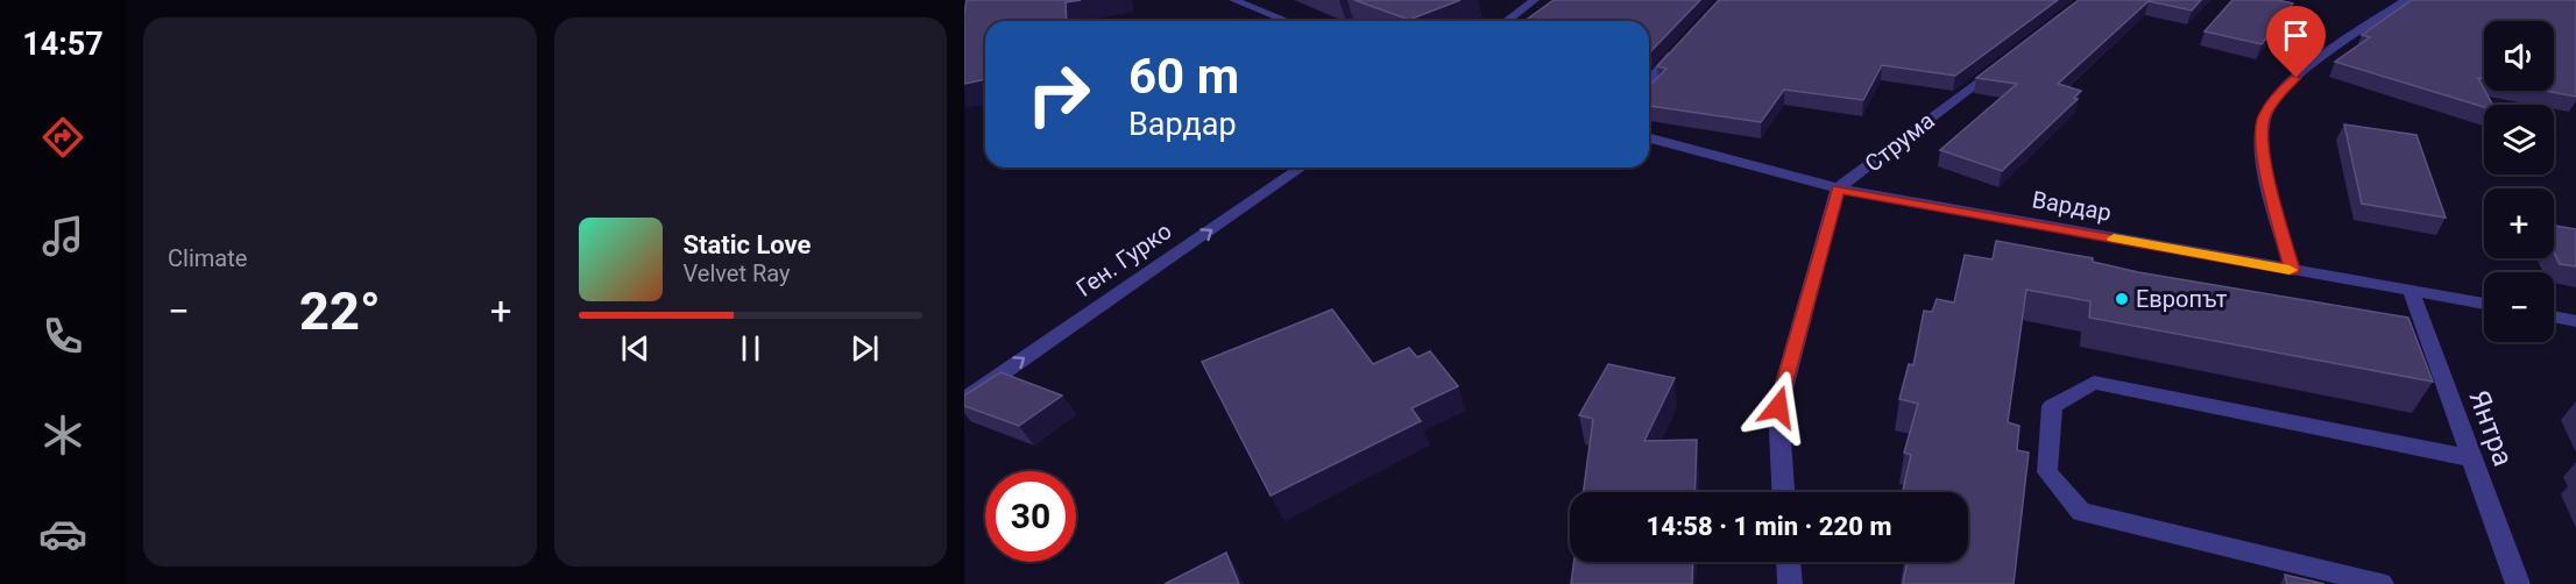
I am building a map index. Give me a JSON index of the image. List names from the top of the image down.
{
  "streets": {
    "street": [
      "Струма",
      "Вардар",
      "Ген. Гурко",
      "Янтра"
    ]
  },
  "crossings": [
    ["Струма", "Вардар"],
    ["Вардар", "Янтра"]
  ],
  "one_way": ["Ген. Гурко"],
  "places": ["Европът"],
  "page": {
    "tabs": "14:57",
    "tile": "Climate",
    "map_buttons": ["+", "−"],
    "turn": ["60 m", "Вардар"],
    "song": ["Static Love", "Velvet Ray"],
    "heat": ["−", "22°", "+"],
    "limit": "30",
    "trip": "14:58 · 1 min · 220 m"
  }
}
